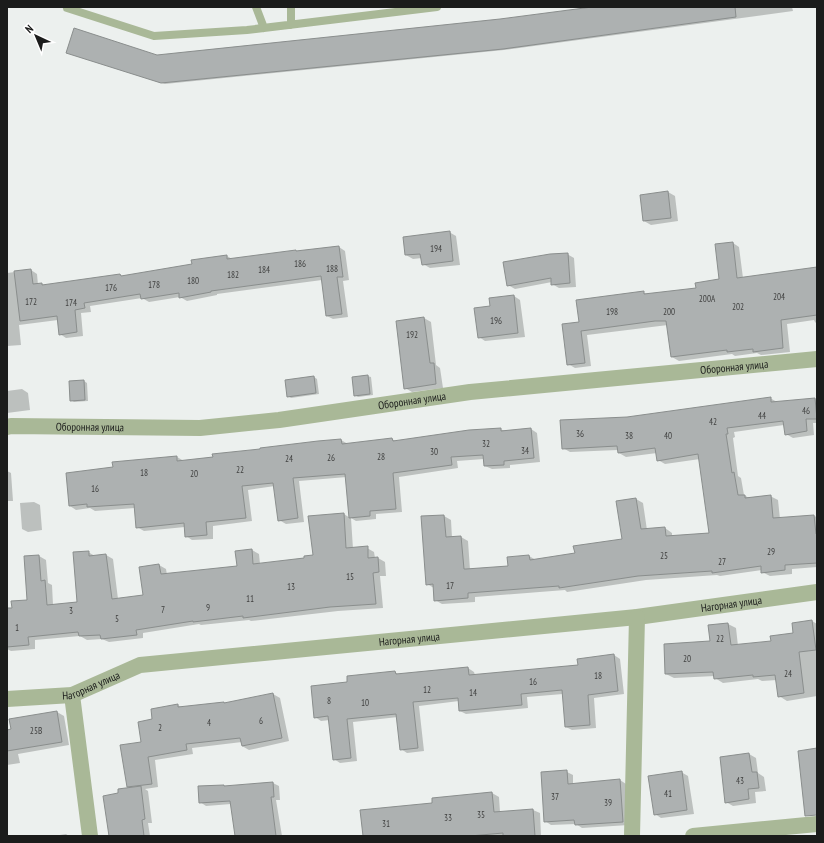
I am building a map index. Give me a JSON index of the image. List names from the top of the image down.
{
  "streets": {
    "street": ["Оборонная улица", "Нагорная улица"]
  },
  "house_numbers": [
    "194",
    "186",
    "188",
    "184",
    "182",
    "180",
    "178",
    "176",
    "204",
    "200А",
    "172",
    "174",
    "202",
    "198",
    "200",
    "196",
    "192",
    "46",
    "44",
    "42",
    "36",
    "38",
    "40",
    "32",
    "34",
    "30",
    "28",
    "26",
    "24",
    "22",
    "18",
    "20",
    "16",
    "29",
    "25",
    "27",
    "15",
    "17",
    "13",
    "11",
    "9",
    "7",
    "3",
    "5",
    "1",
    "22",
    "20",
    "24",
    "18",
    "16",
    "12",
    "14",
    "8",
    "10",
    "6",
    "4",
    "2",
    "25В",
    "43",
    "41",
    "37",
    "39",
    "35",
    "33",
    "31"
  ],
  "north": "top left"
}
